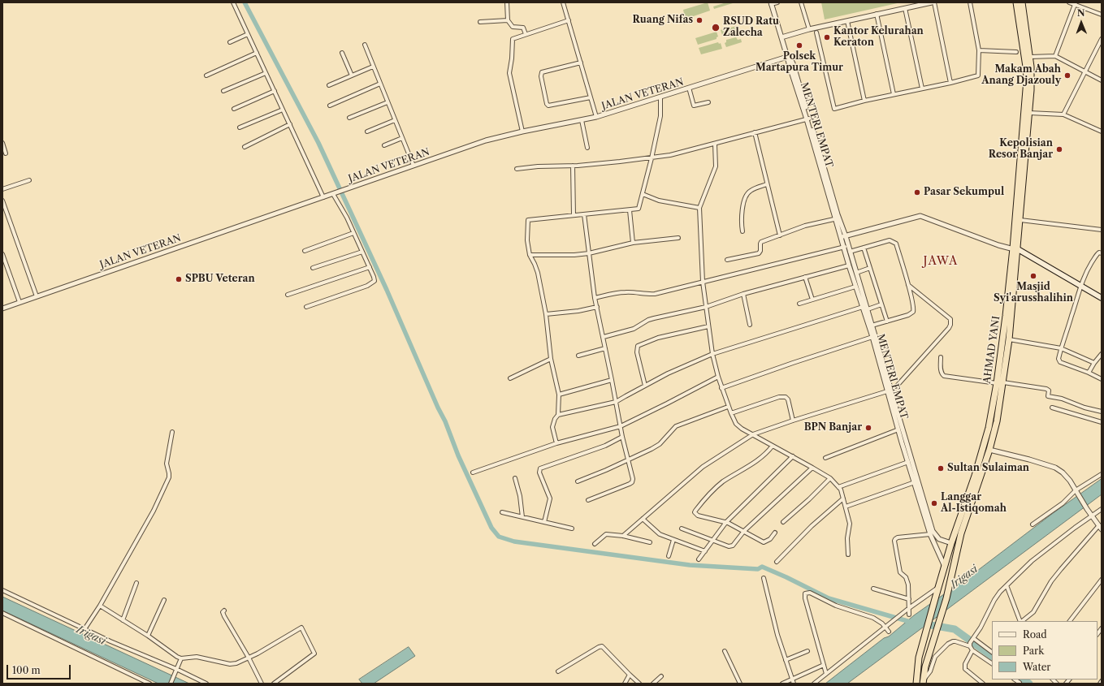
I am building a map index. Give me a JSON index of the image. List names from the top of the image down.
{
  "streets": {
    "highway": ["AHMAD YANI"],
    "street": ["JALAN VETERAN", "MENTERI EMPAT"]
  },
  "crossings": [
    ["JALAN VETERAN", "MENTERI EMPAT"],
    ["MENTERI EMPAT", "AHMAD YANI"]
  ],
  "districts": ["JAWA"],
  "water": ["Irigasi"],
  "places": [
    "Ruang Nifas",
    "RSUD Ratu Zalecha",
    "Kantor Kelurahan Keraton",
    "Polsek Martapura Timur",
    "Makam Abah Anang Djazouly",
    "Kepolisian Resor Banjar",
    "Pasar Sekumpul",
    "Masjid Syi'arusshalihin",
    "SPBU Veteran",
    "BPN Banjar",
    "Sultan Sulaiman",
    "Langgar Al-Istiqomah"
  ],
  "legend": ["Road", "Park", "Water"],
  "scale_bar": "100 m",
  "north": "top"
}
